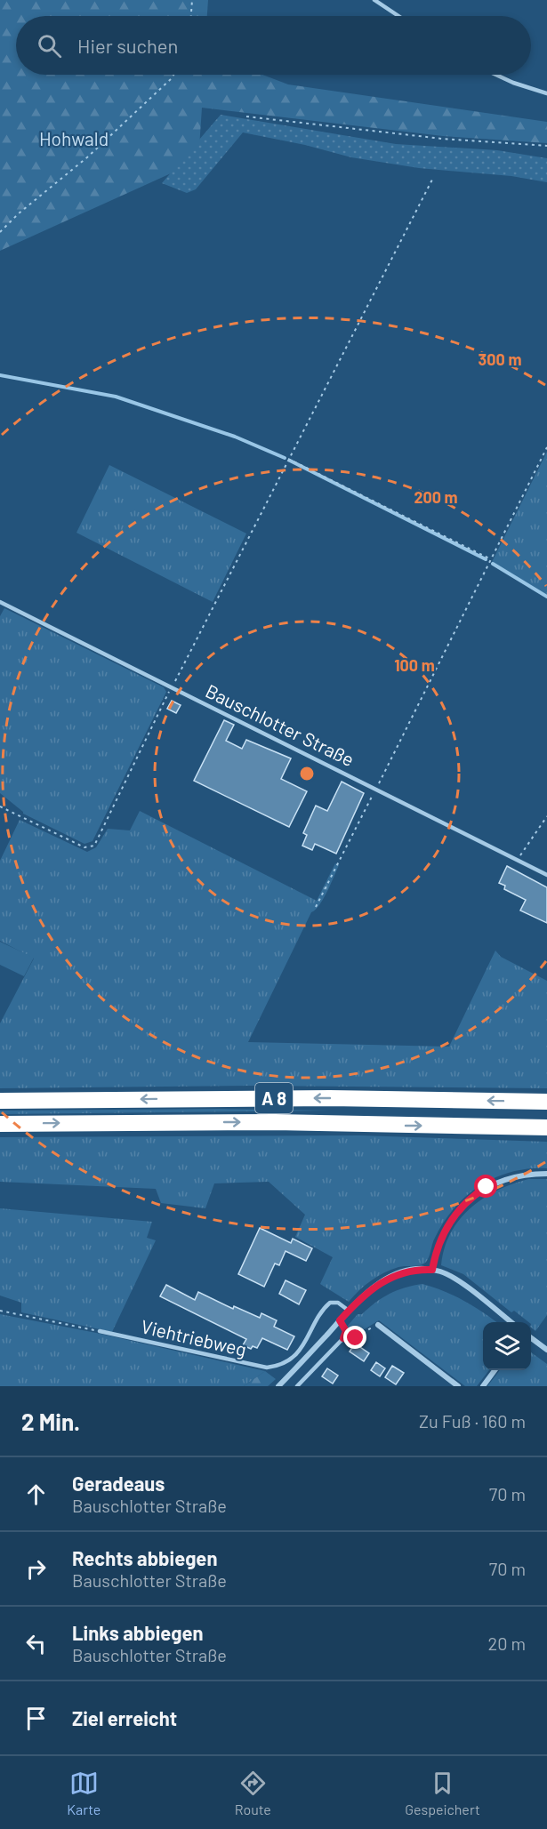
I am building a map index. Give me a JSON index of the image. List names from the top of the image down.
{
  "streets": {
    "highway": ["A 8"],
    "lane": ["Bauschlotter Straße", "Viehtriebweg"]
  },
  "parks": ["Hohwald"],
  "page": {
    "search": "Hier suchen",
    "heading": ["2 Min.", "Zu Fuß · 160 m"],
    "list": [
      ["Geradeaus", "Bauschlotter Straße", "70 m"],
      ["Rechts abbiegen", "Bauschlotter Straße", "70 m"],
      ["Links abbiegen", "Bauschlotter Straße", "20 m"],
      "Ziel erreicht"
    ],
    "nav": ["Karte", "Route", "Gespeichert"]
  },
  "rings": ["300 m", "200 m", "100 m"]
}
